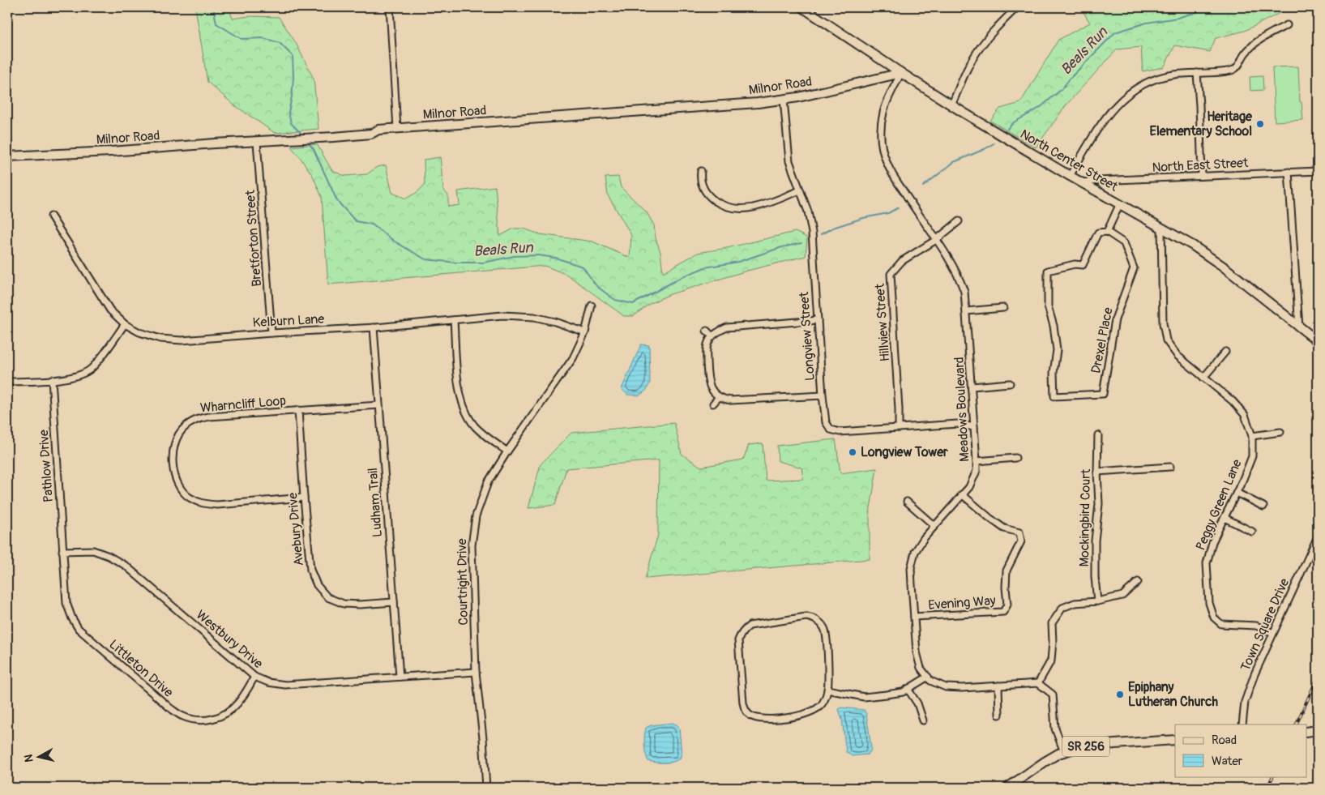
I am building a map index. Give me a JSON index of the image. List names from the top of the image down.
{
  "streets": {
    "main road": ["Milnor Road", "North Center Street", "SR 256"],
    "street": [
      "North East Street",
      "Bretforton Street",
      "Kelburn Lane",
      "Hillview Street",
      "Longview Street",
      "Drexel Place",
      "Wharncliff Loop",
      "Meadows Boulevard",
      "Pathlow Drive",
      "Ludham Trail",
      "Peggy Green Lane",
      "Mockingbird Court",
      "Avebury Drive",
      "Courtright Drive",
      "Evening Way",
      "Town Square Drive",
      "Westbury Drive",
      "Littleton Drive"
    ]
  },
  "crossings": [
    ["Milnor Road", "North Center Street"],
    ["Milnor Road", "Bretforton Street"],
    ["Milnor Road", "Longview Street"],
    ["Milnor Road", "Meadows Boulevard"],
    ["North Center Street", "North East Street"],
    ["North Center Street", "Meadows Boulevard"],
    ["North Center Street", "Peggy Green Lane"],
    ["Bretforton Street", "Kelburn Lane"],
    ["Kelburn Lane", "Ludham Trail"],
    ["Kelburn Lane", "Courtright Drive"],
    ["Hillview Street", "Longview Street"],
    ["Hillview Street", "Meadows Boulevard"],
    ["Longview Street", "Meadows Boulevard"],
    ["Wharncliff Loop", "Ludham Trail"],
    ["Wharncliff Loop", "Avebury Drive"],
    ["Meadows Boulevard", "Evening Way"],
    ["Pathlow Drive", "Westbury Drive"],
    ["Pathlow Drive", "Littleton Drive"],
    ["Ludham Trail", "Avebury Drive"],
    ["Ludham Trail", "Westbury Drive"],
    ["Peggy Green Lane", "Town Square Drive"],
    ["Courtright Drive", "Westbury Drive"],
    ["Westbury Drive", "Littleton Drive"]
  ],
  "water": ["Beals Run"],
  "places": ["Heritage Elementary School", "Longview Tower", "Epiphany Lutheran Church"],
  "legend": ["Road", "Water"],
  "north": "left"
}
